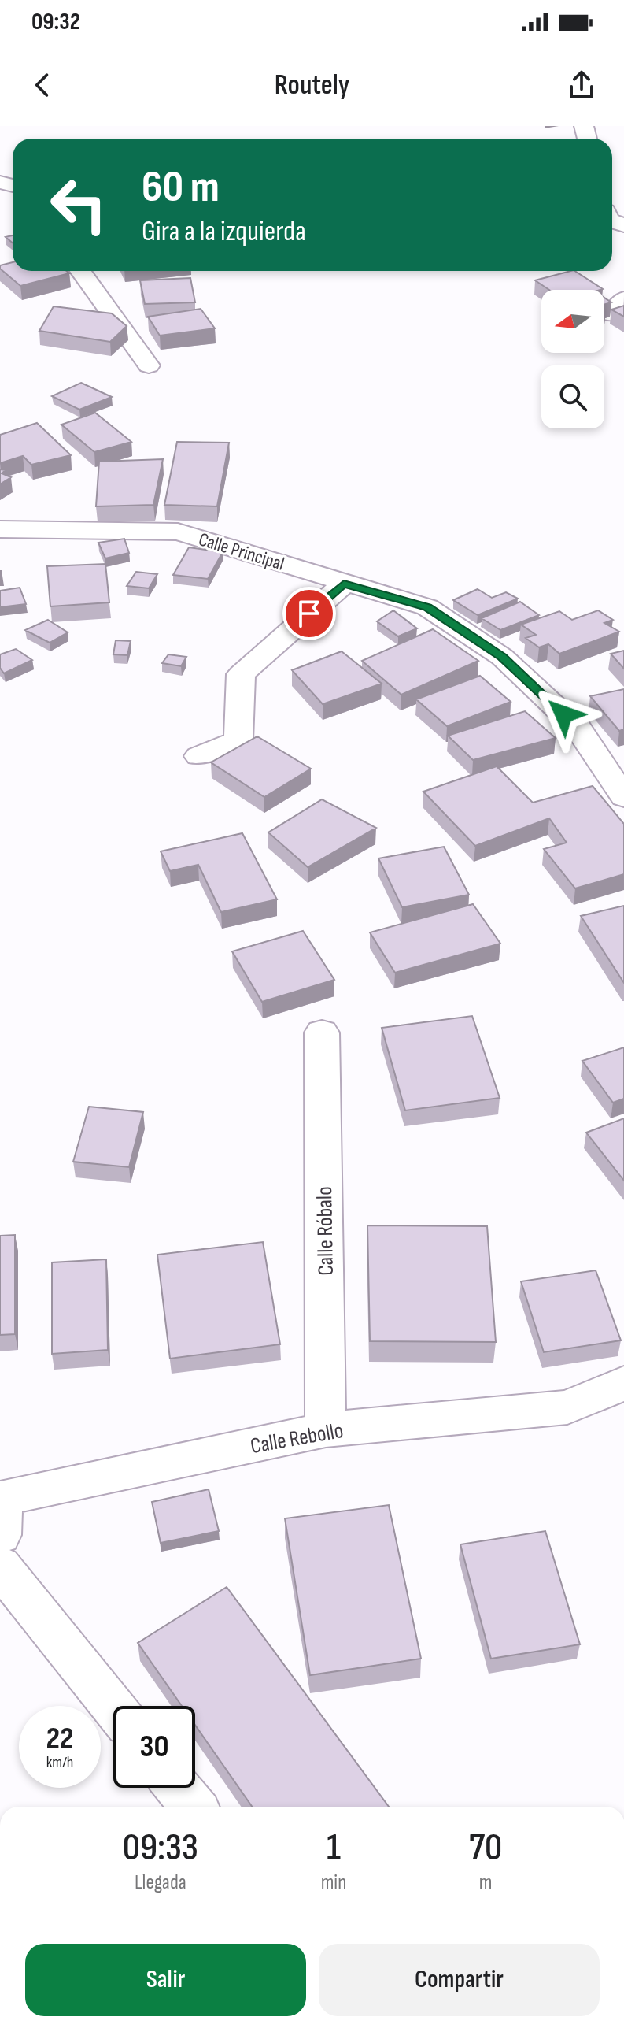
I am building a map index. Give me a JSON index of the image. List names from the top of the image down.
{
  "streets": {
    "street": ["Calle Principal", "Calle Róbalo", "Calle Rebollo"]
  },
  "crossings": [
    ["Calle Róbalo", "Calle Rebollo"]
  ],
  "north": "left",
  "page": {
    "status": "09:32",
    "header": "Routely",
    "turn": ["60 m", "Gira a la izquierda"],
    "speed": "22 km/h",
    "limit": "30",
    "eta": [
      "09:33",
      "Llegada",
      "1",
      "min",
      "70",
      "m"
    ],
    "buttons": ["Salir", "Compartir"]
  }
}
